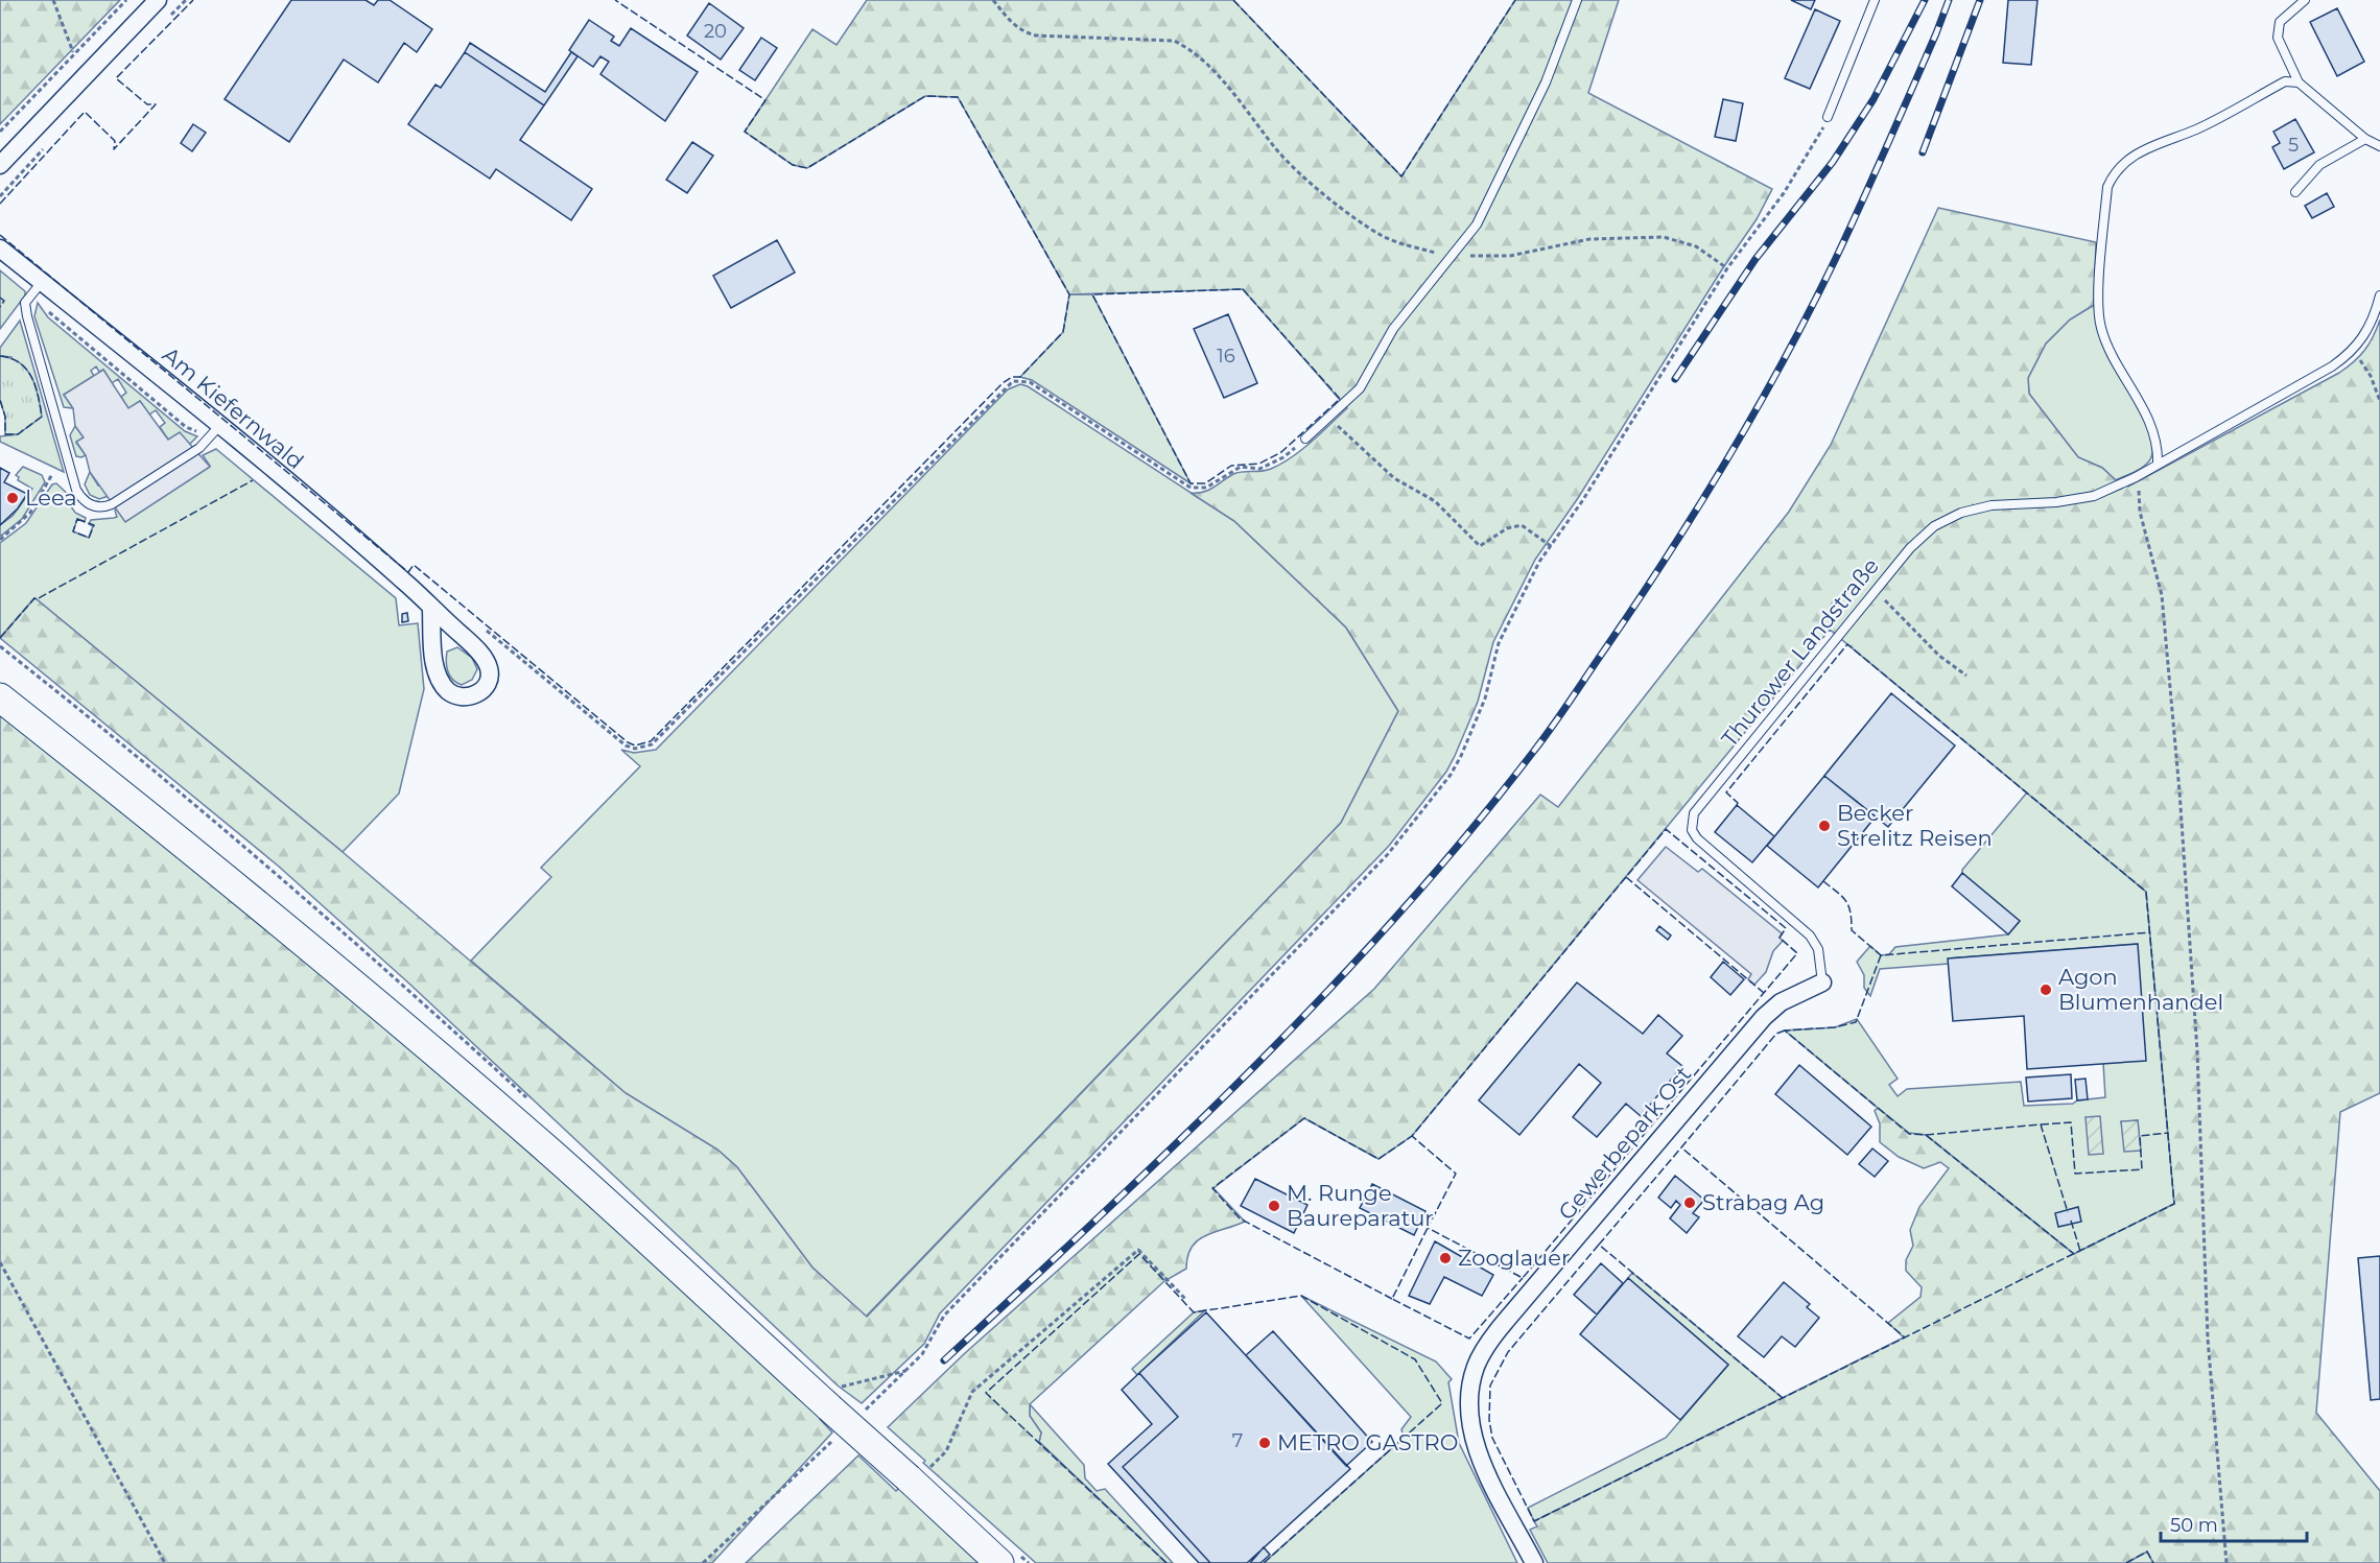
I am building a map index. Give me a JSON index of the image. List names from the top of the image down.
{
  "streets": {
    "street": ["Am Kiefernwald", "Gewerbepark Ost"],
    "lane": ["Thurower Landstraße"]
  },
  "crossings": [
    ["Thurower Landstraße", "Gewerbepark Ost"]
  ],
  "places": [
    "Leea",
    "Becker Strelitz Reisen",
    "Agon Blumenhandel",
    "Strabag Ag",
    "M. Runge Baureparatur",
    "Zooglauer",
    "METRO GASTRO"
  ],
  "house_numbers": [
    "20",
    "5",
    "16",
    "7"
  ],
  "scale_bar": "50 m"
}
